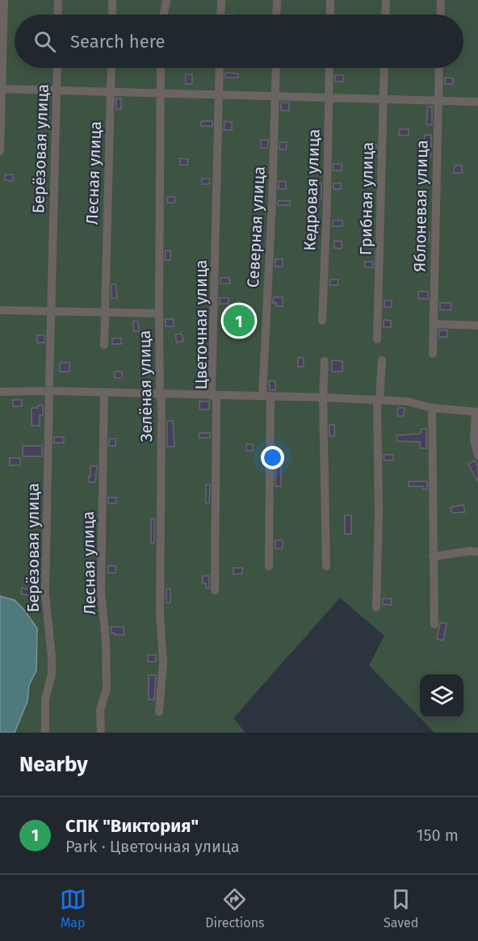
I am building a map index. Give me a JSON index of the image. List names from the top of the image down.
{
  "streets": {
    "street": [
      "Берёзовая улица",
      "Лесная улица",
      "Кедровая улица",
      "Грибная улица",
      "Яблоневая улица",
      "Северная улица",
      "Цветочная улица",
      "Зелёная улица"
    ]
  },
  "page": {
    "search": "Search here",
    "pins": "1",
    "heading": "Nearby",
    "list": [
      {
        "mark": "1",
        "name": "СПК \"Виктория\"",
        "note": "Park · Цветочная улица",
        "value": "150 m"
      }
    ],
    "nav": ["Map", "Directions", "Saved"]
  }
}
